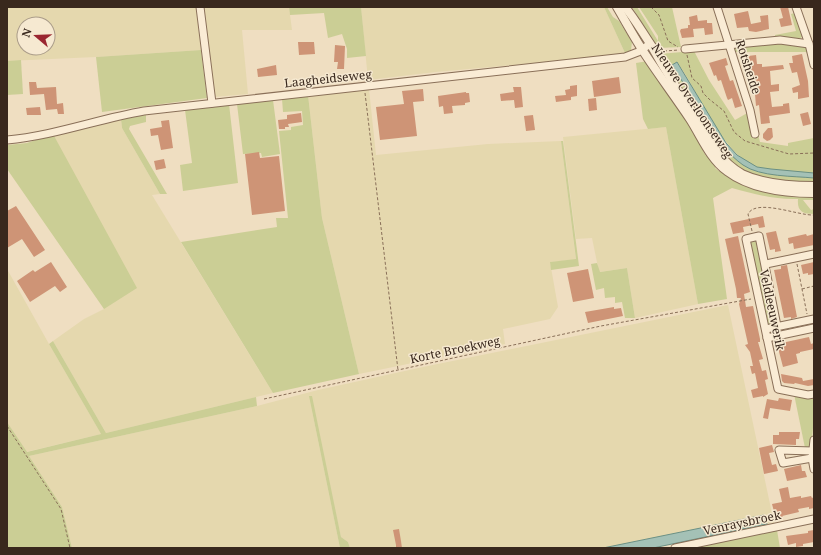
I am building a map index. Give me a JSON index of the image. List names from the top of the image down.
{
  "streets": {
    "street": [
      "Rotsheide",
      "Laagheidseweg",
      "Nieuwe Overloonseweg",
      "Veldleeuwerik",
      "Venraysbroek"
    ],
    "path": ["Korte Broekweg"]
  },
  "crossings": [
    ["Laagheidseweg", "Nieuwe Overloonseweg"],
    ["Laagheidseweg", "Korte Broekweg"],
    ["Veldleeuwerik", "Korte Broekweg"]
  ],
  "north": "left"
}
